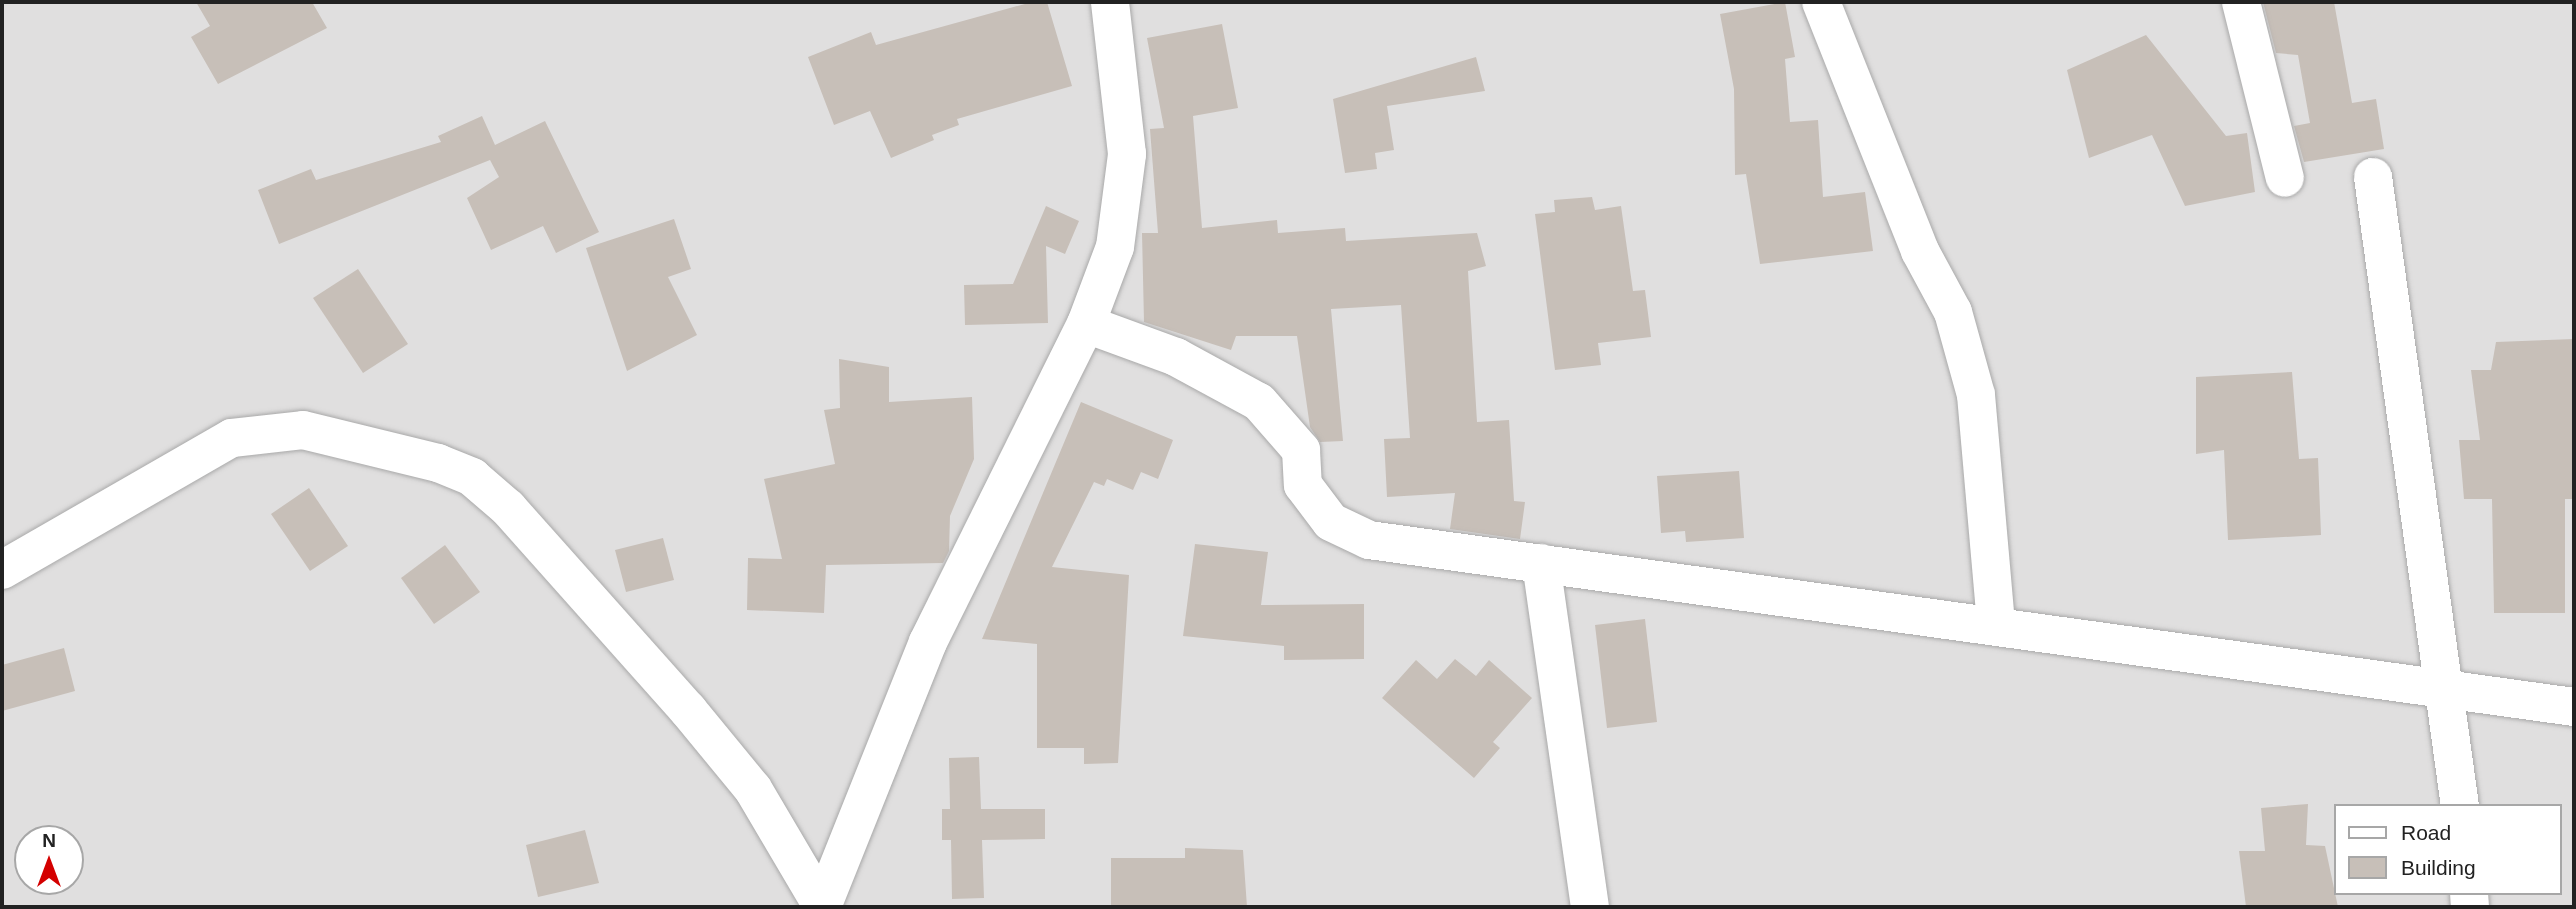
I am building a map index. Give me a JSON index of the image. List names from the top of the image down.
{
  "legend": ["Road", "Building"],
  "north": "top"
}
